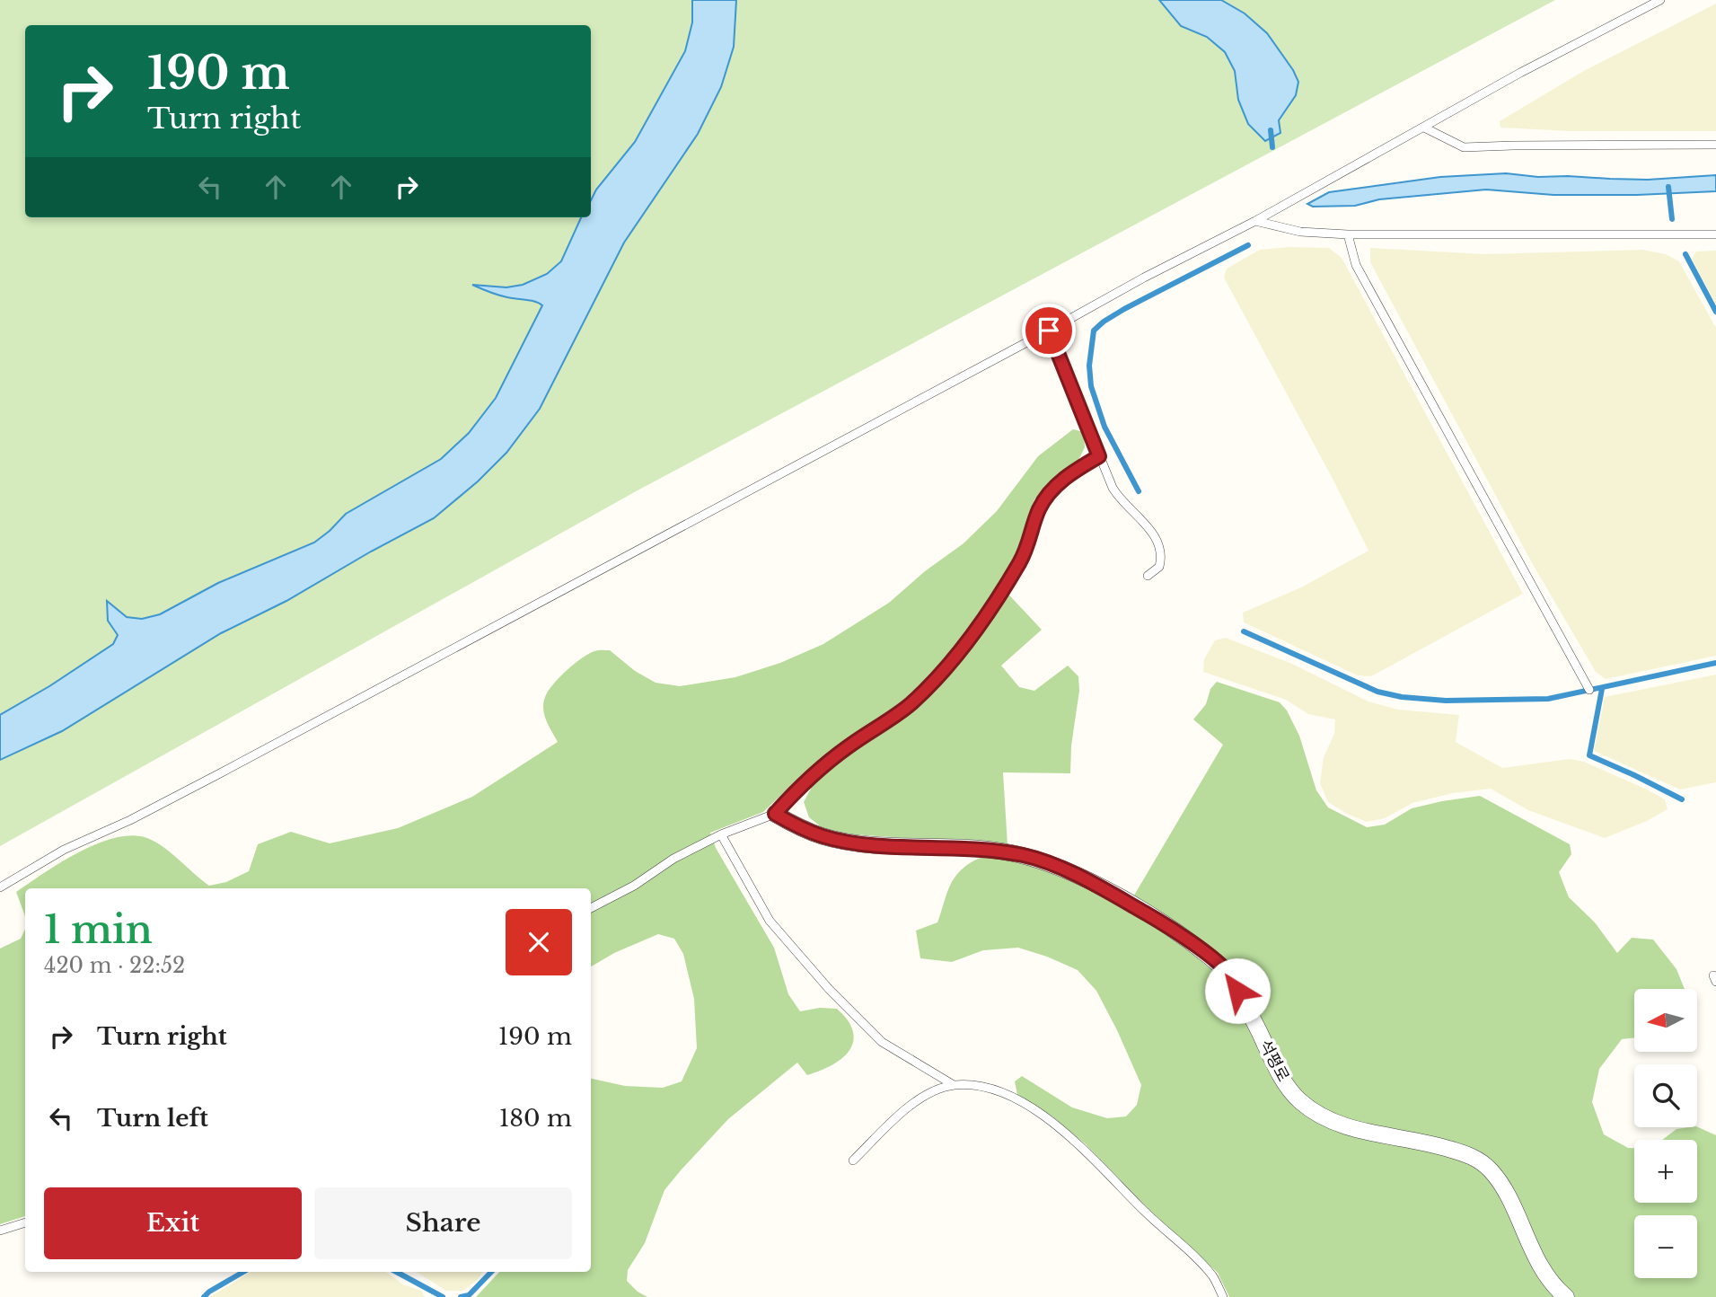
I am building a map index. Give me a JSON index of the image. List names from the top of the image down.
{
  "streets": {
    "street": ["석평로"]
  },
  "north": "left",
  "page": {
    "turn": ["190 m", "Turn right"],
    "heading": ["1 min", "420 m · 22:52"],
    "map_buttons": ["+", "−"],
    "list": [
      {
        "name": "Turn right",
        "value": "190 m"
      },
      {
        "name": "Turn left",
        "value": "180 m"
      }
    ],
    "buttons": ["Exit", "Share"]
  }
}
